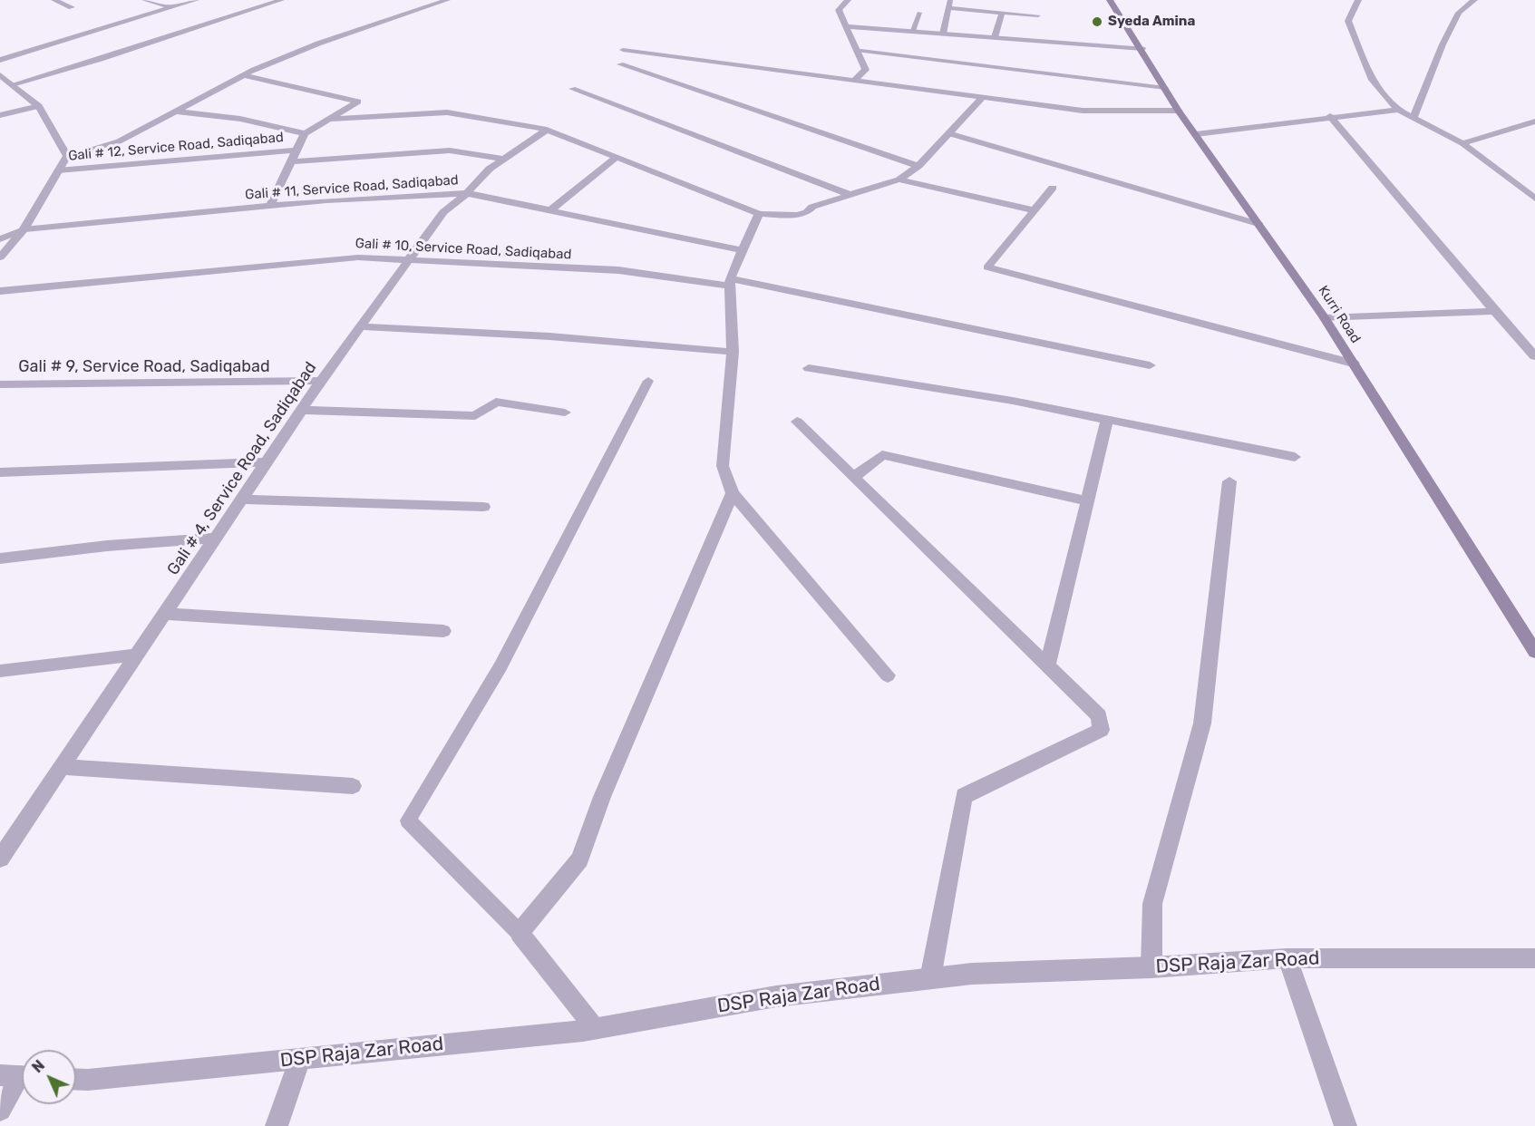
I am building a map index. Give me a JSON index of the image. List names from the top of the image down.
{
  "streets": {
    "main road": ["Kurri Road"],
    "street": [
      "Gali # 12, Service Road, Sadiqabad",
      "Gali # 11, Service Road, Sadiqabad",
      "Gali # 10, Service Road, Sadiqabad",
      "Gali # 9, Service Road, Sadiqabad",
      "Gali # 4, Service Road, Sadiqabad",
      "DSP Raja Zar Road"
    ]
  },
  "crossings": [
    ["Gali # 11, Service Road, Sadiqabad", "Gali # 4, Service Road, Sadiqabad"],
    ["Gali # 10, Service Road, Sadiqabad", "Gali # 4, Service Road, Sadiqabad"],
    ["Gali # 9, Service Road, Sadiqabad", "Gali # 4, Service Road, Sadiqabad"]
  ],
  "places": ["Syeda Amina"],
  "north": "top left"
}
